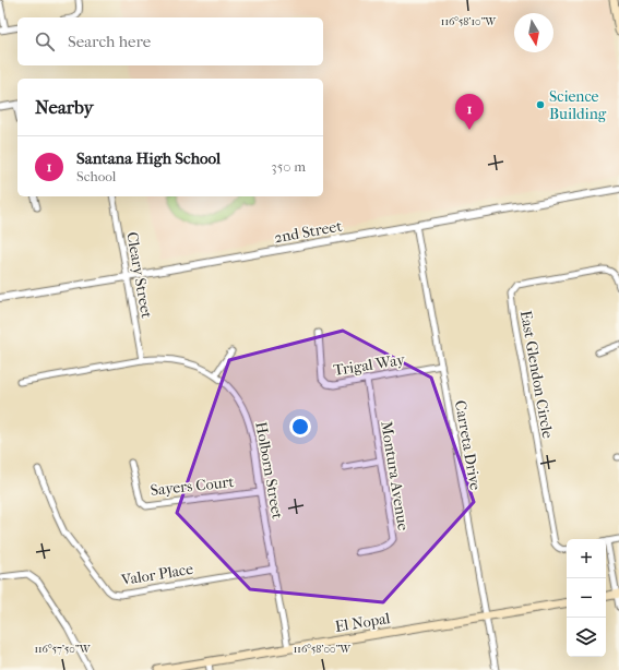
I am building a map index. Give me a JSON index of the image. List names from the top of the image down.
{
  "streets": {
    "main road": ["El Nopal"],
    "street": [
      "2nd Street",
      "Cleary Street",
      "Trigal Way",
      "East Glendon Circle",
      "Carreta Drive",
      "Holborn Street",
      "Montura Avenue",
      "Sayers Court",
      "Valor Place"
    ]
  },
  "crossings": [
    ["2nd Street", "Cleary Street"],
    ["2nd Street", "Carreta Drive"],
    ["Cleary Street", "Holborn Street"],
    ["Trigal Way", "Carreta Drive"],
    ["Trigal Way", "Montura Avenue"],
    ["Carreta Drive", "El Nopal"],
    ["Holborn Street", "Sayers Court"],
    ["Holborn Street", "Valor Place"],
    ["Holborn Street", "El Nopal"]
  ],
  "places": ["Science Building"],
  "north": "bottom",
  "page": {
    "search": "Search here",
    "heading": "Nearby",
    "pins": "1",
    "list": [
      {
        "mark": "1",
        "name": "Santana High School",
        "note": "School",
        "value": "350 m"
      }
    ],
    "map_buttons": ["+", "−"]
  },
  "coordinates": ["116°58'10\"W", "116°57'50\"W", "116°58'00\"W"]
}
